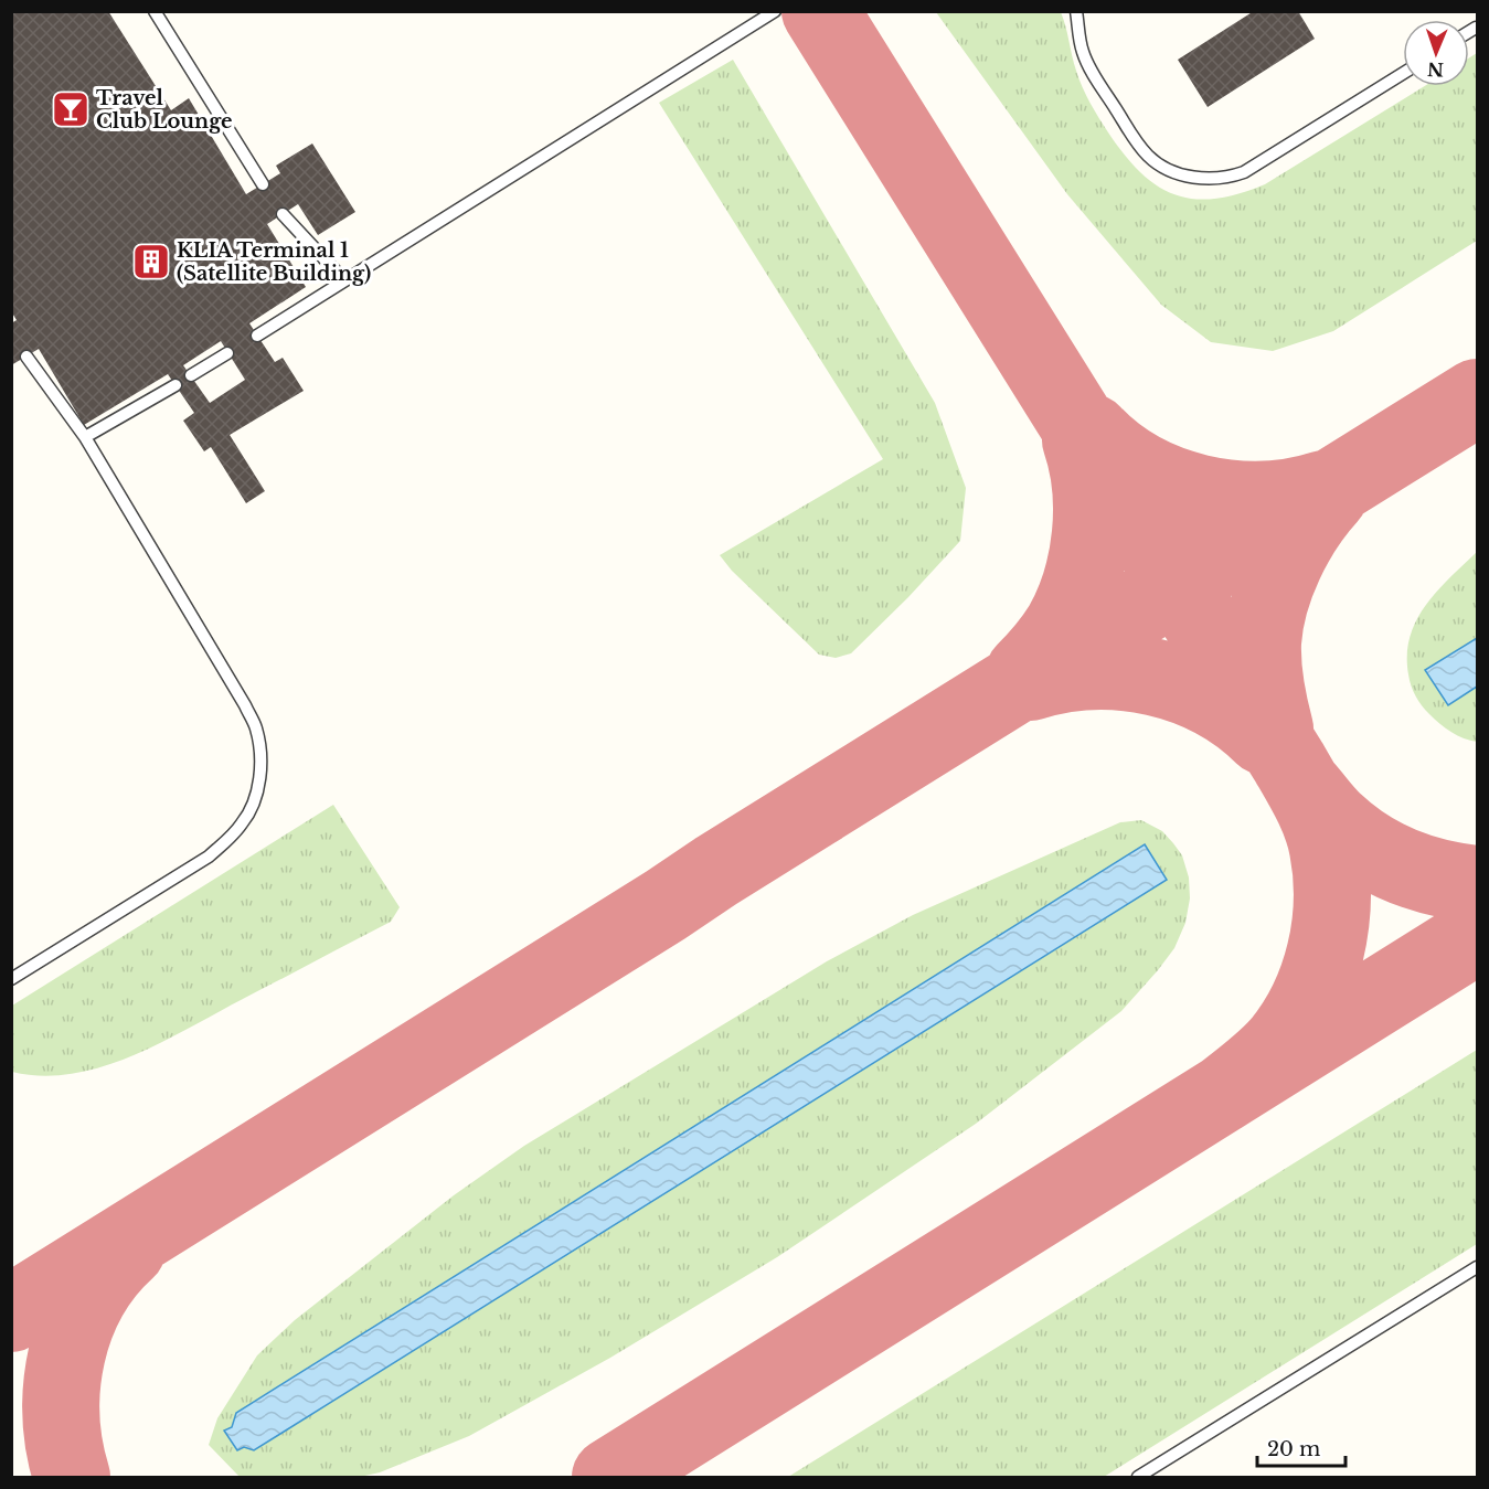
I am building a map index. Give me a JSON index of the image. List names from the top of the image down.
{
  "places": {
    "bar": ["Travel Club Lounge"],
    "building": ["KLIA Terminal 1 (Satellite Building)"]
  },
  "scale_bar": "20 m",
  "north": "bottom"
}
